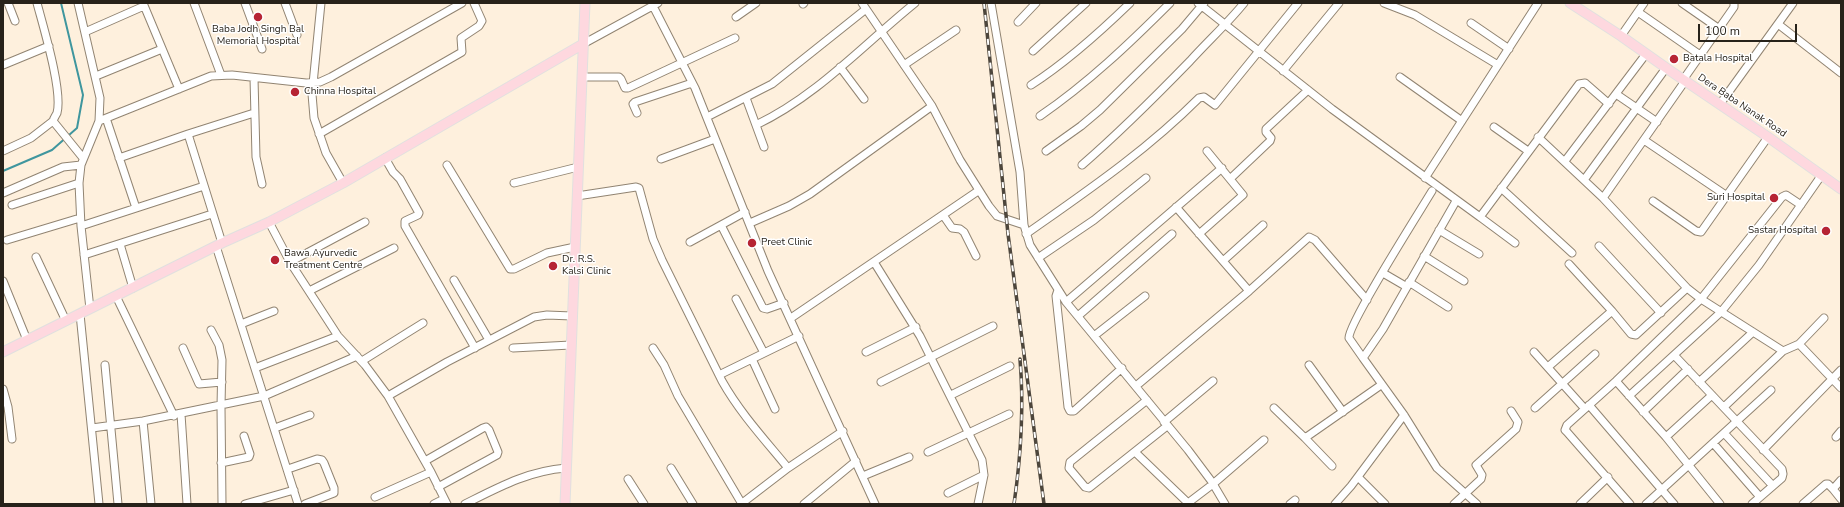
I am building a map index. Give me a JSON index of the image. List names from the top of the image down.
{
  "streets": {
    "main road": ["Dera Baba Nanak Road"]
  },
  "places": [
    "Baba Jodh Singh Bal Memorial Hospital",
    "Batala Hospital",
    "Chinna Hospital",
    "Suri Hospital",
    "Sastar Hospital",
    "Preet Clinic",
    "Bawa Ayurvedic Treatment Centre",
    "Dr. R.S. Kalsi Clinic"
  ],
  "scale_bar": "100 m"
}
